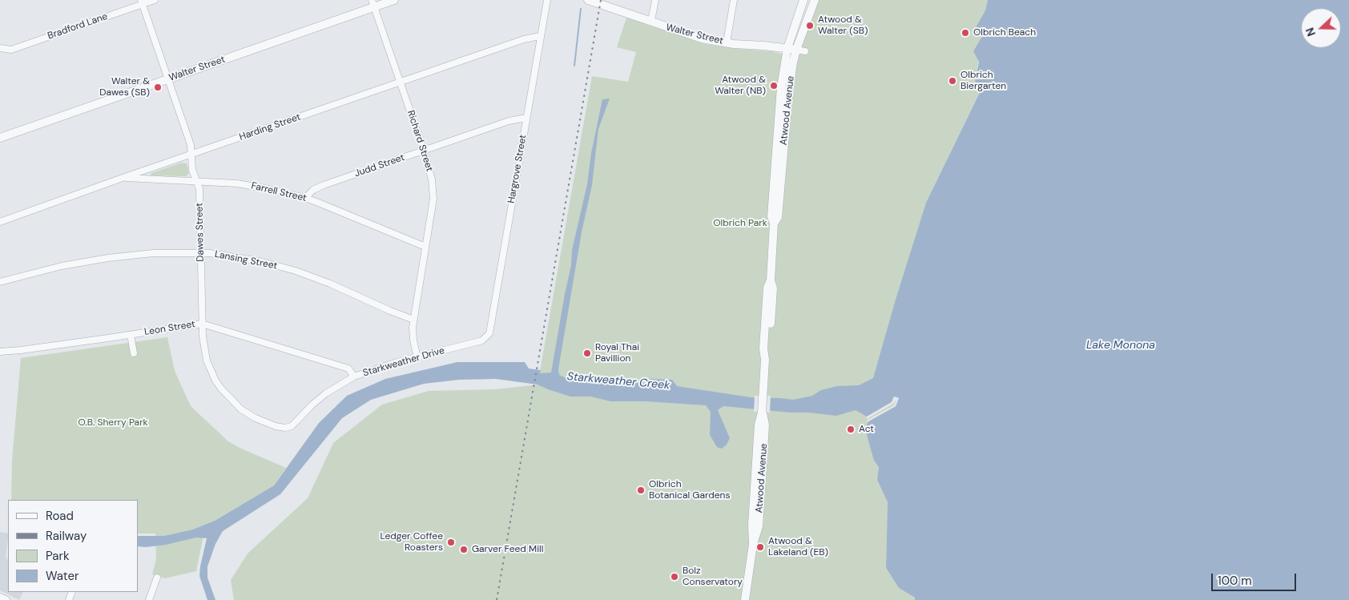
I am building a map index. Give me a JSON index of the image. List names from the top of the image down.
{
  "streets": {
    "street": [
      "Bradford Lane",
      "Walter Street",
      "Atwood Avenue",
      "Harding Street",
      "Richard Street",
      "Judd Street",
      "Hargrove Street",
      "Farrell Street",
      "Dawes Street",
      "Lansing Street",
      "Leon Street",
      "Starkweather Drive"
    ]
  },
  "crossings": [
    ["Bradford Lane", "Dawes Street"],
    ["Walter Street", "Atwood Avenue"],
    ["Walter Street", "Richard Street"],
    ["Walter Street", "Dawes Street"],
    ["Harding Street", "Richard Street"],
    ["Harding Street", "Hargrove Street"],
    ["Harding Street", "Farrell Street"],
    ["Harding Street", "Dawes Street"],
    ["Richard Street", "Judd Street"],
    ["Richard Street", "Farrell Street"],
    ["Richard Street", "Lansing Street"],
    ["Richard Street", "Starkweather Drive"],
    ["Judd Street", "Hargrove Street"],
    ["Judd Street", "Farrell Street"],
    ["Hargrove Street", "Starkweather Drive"],
    ["Farrell Street", "Dawes Street"],
    ["Dawes Street", "Lansing Street"],
    ["Dawes Street", "Leon Street"],
    ["Dawes Street", "Starkweather Drive"],
    ["Leon Street", "Starkweather Drive"]
  ],
  "water": ["Lake Monona", "Starkweather Creek"],
  "parks": ["Olbrich Park", "O.B. Sherry Park"],
  "places": [
    "Atwood & Walter (SB)",
    "Olbrich Beach",
    "Olbrich Biergarten",
    "Atwood & Walter (NB)",
    "Walter & Dawes (SB)",
    "Royal Thai Pavillion",
    "Act",
    "Olbrich Botanical Gardens",
    "Ledger Coffee Roasters",
    "Atwood & Lakeland (EB)",
    "Garver Feed Mill",
    "Bolz Conservatory"
  ],
  "legend": [
    "Road",
    "Railway",
    "Park",
    "Water"
  ],
  "scale_bar": "100 m",
  "north": "left"
}
